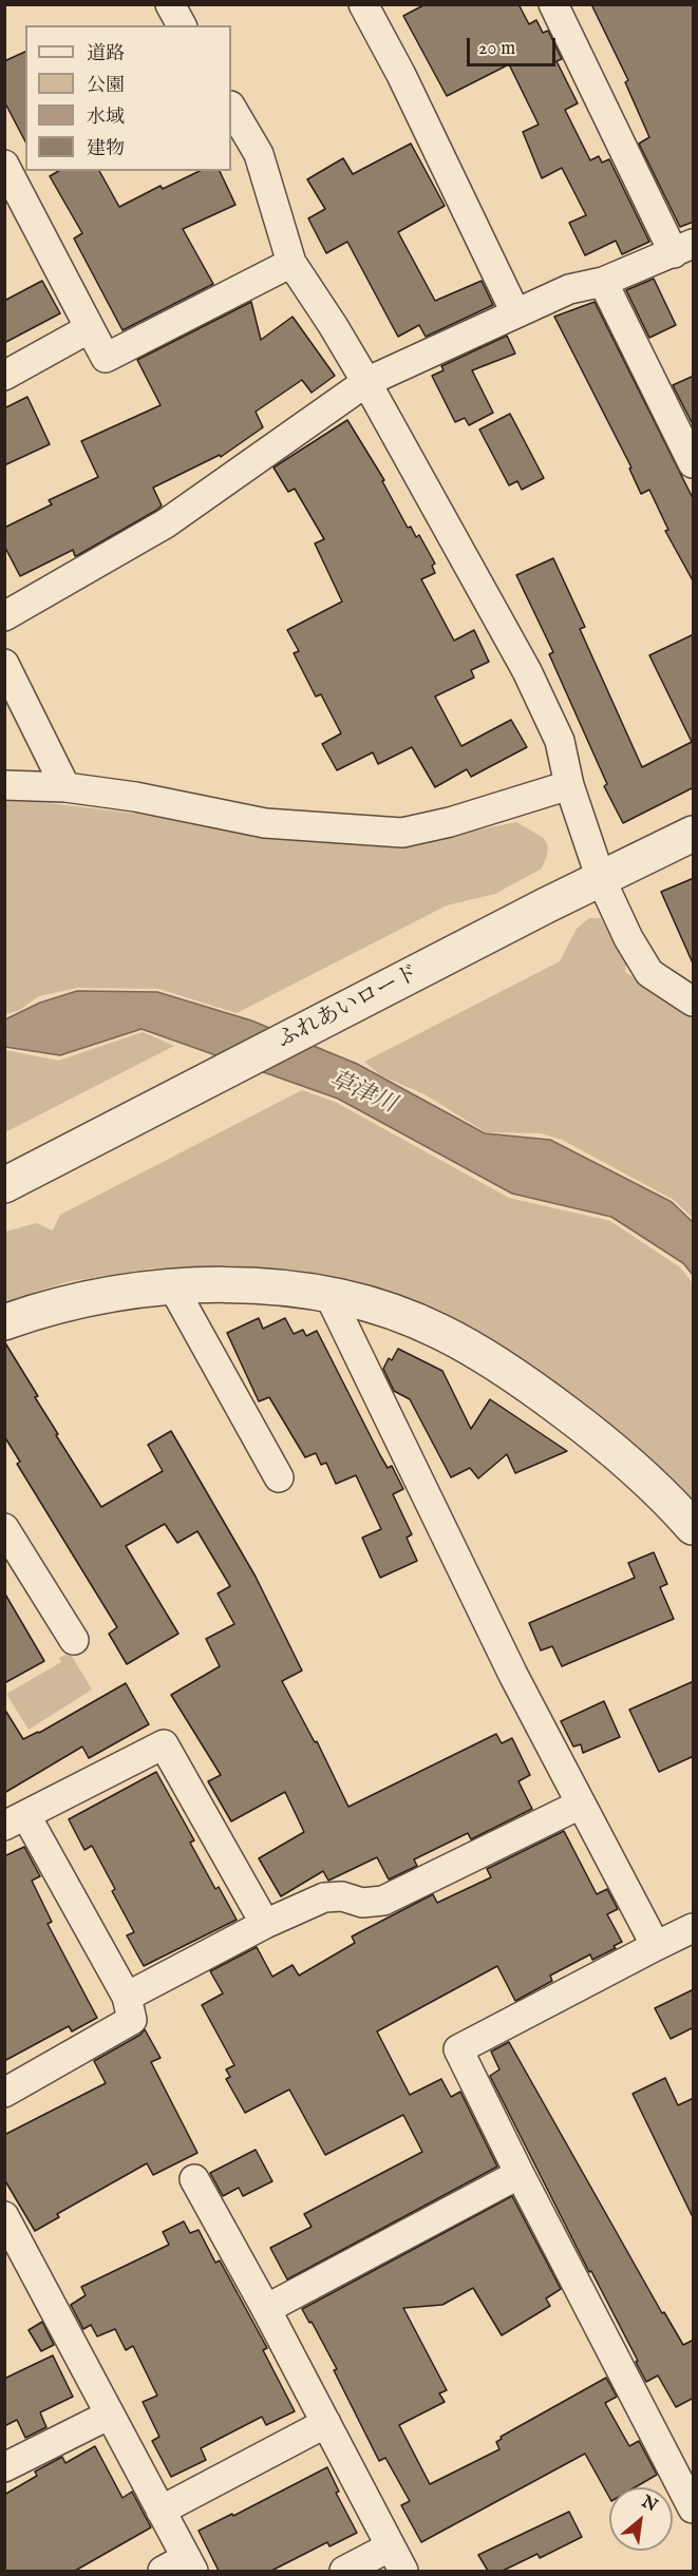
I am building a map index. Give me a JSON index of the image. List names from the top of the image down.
{
  "streets": {
    "street": ["ふれあいロード"]
  },
  "water": ["草津川"],
  "legend": [
    "道路",
    "公園",
    "水域",
    "建物"
  ],
  "scale_bar": "20 m",
  "north": "top right"
}
